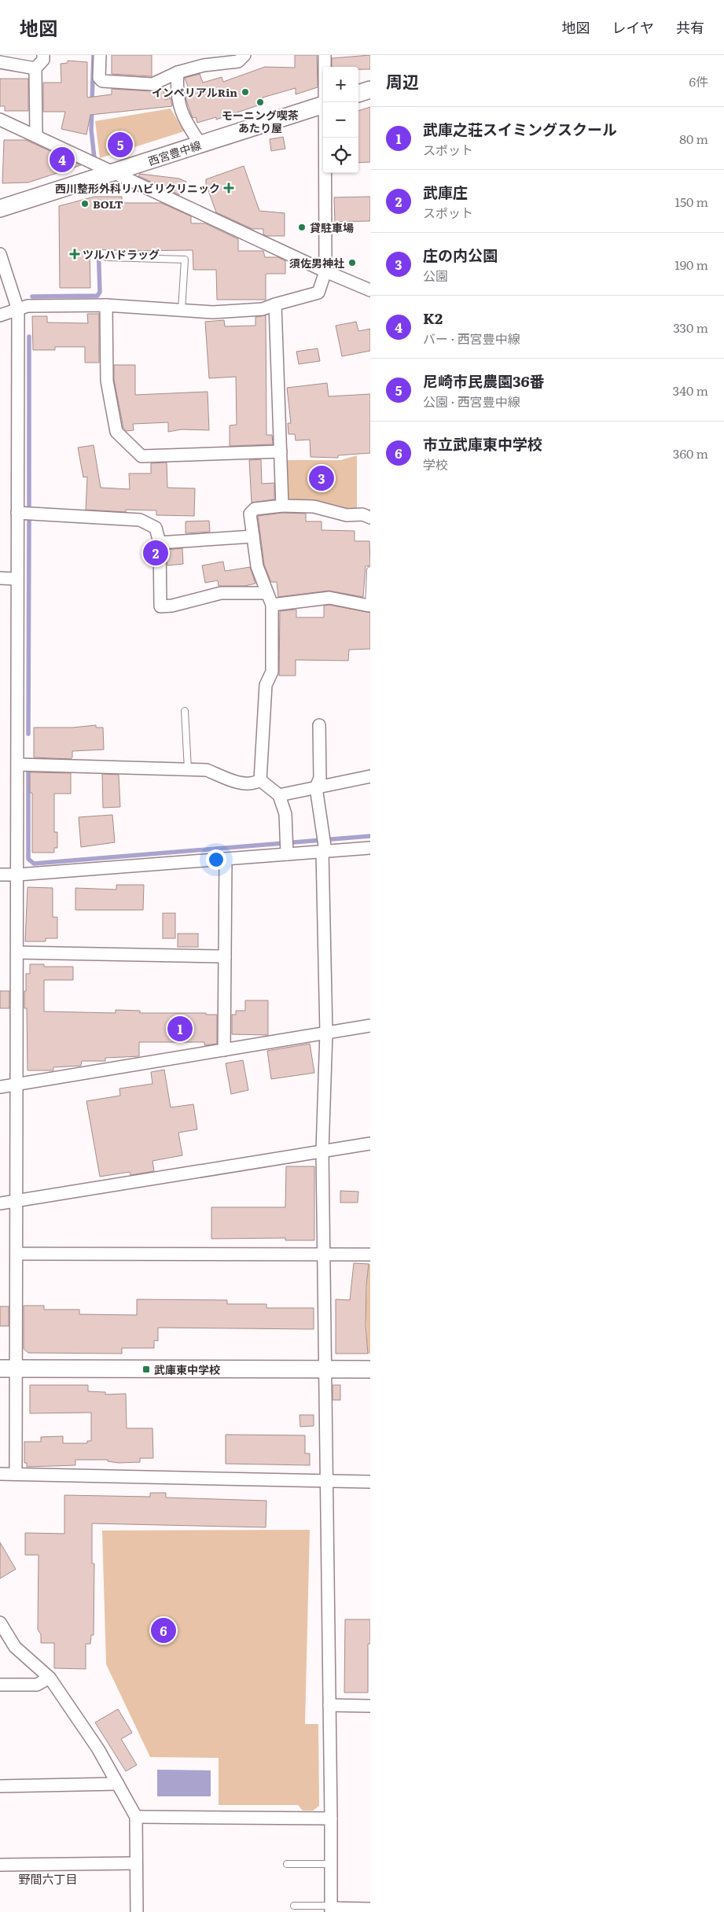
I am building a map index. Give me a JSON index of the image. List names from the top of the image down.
{
  "streets": {
    "main road": ["西宮豊中線"]
  },
  "districts": ["野間六丁目"],
  "places": {
    "other": [
      "インペリアルRin",
      "モーニング喫茶 あたり屋",
      "BOLT",
      "貸駐車場",
      "須佐男神社"
    ],
    "health": ["西川整形外科リハビリクリニック", "ツルハドラッグ"],
    "transit": ["武庫東中学校"]
  },
  "page": {
    "header": "地図",
    "nav": ["地図", "レイヤ", "共有"],
    "heading": ["周辺", "6件"],
    "map_buttons": ["+", "−"],
    "list": [
      {
        "mark": "1",
        "name": "武庫之荘スイミングスクール",
        "note": "スポット",
        "value": "80 m"
      },
      {
        "mark": "2",
        "name": "武庫庄",
        "note": "スポット",
        "value": "150 m"
      },
      {
        "mark": "3",
        "name": "庄の内公園",
        "note": "公園",
        "value": "190 m"
      },
      {
        "mark": "4",
        "name": "K2",
        "note": "バー · 西宮豊中線",
        "value": "330 m"
      },
      {
        "mark": "5",
        "name": "尼崎市民農園36番",
        "note": "公園 · 西宮豊中線",
        "value": "340 m"
      },
      {
        "mark": "6",
        "name": "市立武庫東中学校",
        "note": "学校",
        "value": "360 m"
      }
    ],
    "pins": [
      "5",
      "4",
      "3",
      "2",
      "1",
      "6"
    ]
  }
}
